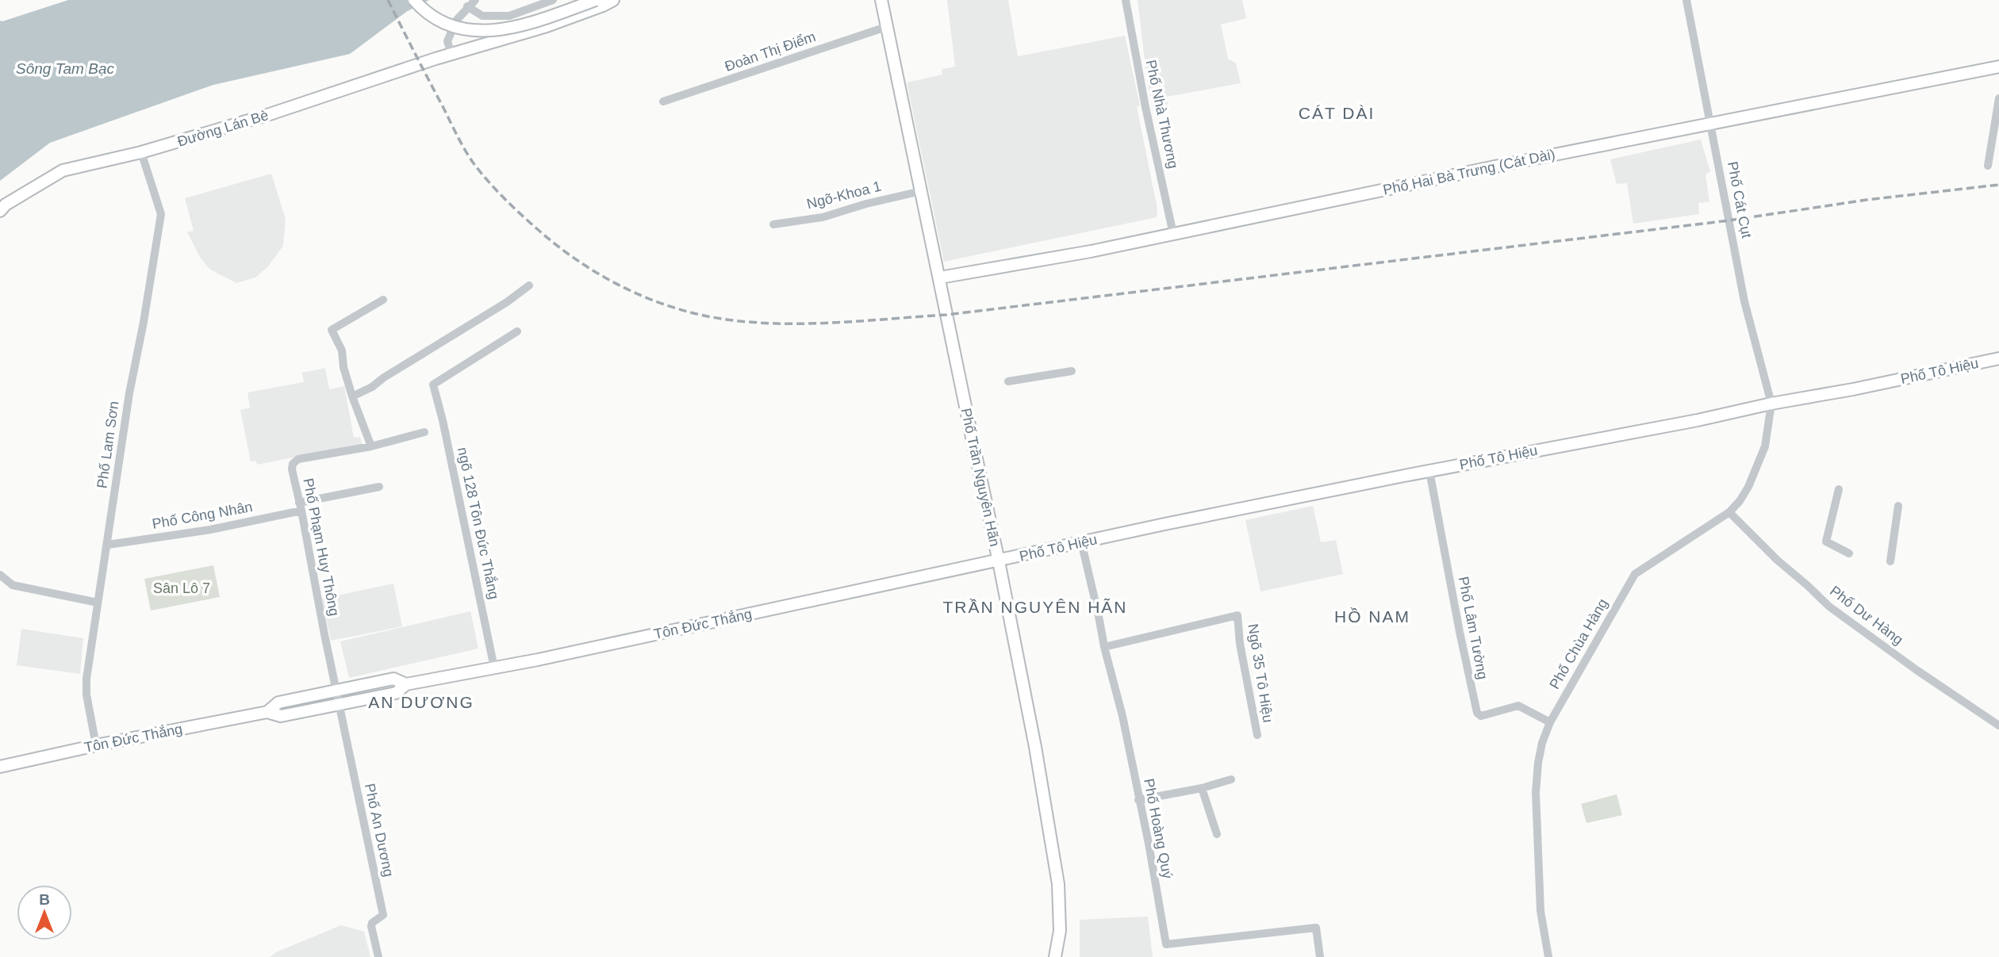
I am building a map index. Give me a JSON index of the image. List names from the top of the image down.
{
  "streets": {
    "main road": [
      "Đường Lán Bè",
      "Phố Hai Bà Trưng (Cát Dài)",
      "Phố Tô Hiệu",
      "Phố Trần Nguyên Hãn",
      "Tôn Đức Thắng"
    ],
    "street": [
      "Đoàn Thị Điểm",
      "Phố Nhà Thương",
      "Ngõ-Khoa 1",
      "Phố Cát Cụt",
      "Phố Lam Sơn",
      "Phố Công Nhân",
      "ngõ 128 Tôn Đức Thắng",
      "Phố Phạm Huy Thông",
      "Phố Dư Hàng",
      "Phố Lâm Tường",
      "Phố Chùa Hàng",
      "Ngõ 35 Tô Hiệu",
      "Phố Hoàng Quý",
      "Phố An Dương"
    ]
  },
  "crossings": [
    ["Đoàn Thị Điểm", "Phố Trần Nguyên Hãn"],
    ["Phố Nhà Thương", "Phố Hai Bà Trưng (Cát Dài)"],
    ["Đường Lán Bè", "Phố Lam Sơn"],
    ["Phố Hai Bà Trưng (Cát Dài)", "Phố Cát Cụt"],
    ["Phố Hai Bà Trưng (Cát Dài)", "Phố Trần Nguyên Hãn"],
    ["Ngõ-Khoa 1", "Phố Trần Nguyên Hãn"],
    ["Phố Cát Cụt", "Phố Tô Hiệu"],
    ["Phố Cát Cụt", "Phố Chùa Hàng"],
    ["Phố Tô Hiệu", "Phố Trần Nguyên Hãn"],
    ["Phố Tô Hiệu", "Tôn Đức Thắng"],
    ["Phố Tô Hiệu", "Phố Lâm Tường"],
    ["Phố Tô Hiệu", "Phố Chùa Hàng"],
    ["Phố Tô Hiệu", "Phố Hoàng Quý"],
    ["Phố Lam Sơn", "Phố Công Nhân"],
    ["Phố Lam Sơn", "Tôn Đức Thắng"],
    ["Phố Trần Nguyên Hãn", "Tôn Đức Thắng"],
    ["Phố Công Nhân", "Phố Phạm Huy Thông"],
    ["ngõ 128 Tôn Đức Thắng", "Tôn Đức Thắng"],
    ["Phố Phạm Huy Thông", "Tôn Đức Thắng"],
    ["Phố Phạm Huy Thông", "Phố An Dương"],
    ["Phố Dư Hàng", "Phố Chùa Hàng"],
    ["Tôn Đức Thắng", "Phố An Dương"],
    ["Phố Lâm Tường", "Phố Chùa Hàng"],
    ["Ngõ 35 Tô Hiệu", "Phố Hoàng Quý"]
  ],
  "districts": [
    "CÁT DÀI",
    "TRẦN NGUYÊN HÃN",
    "HỒ NAM",
    "AN DƯƠNG"
  ],
  "water": ["Sông Tam Bạc"],
  "parks": ["Sân Lô 7"],
  "north": "top"
}
